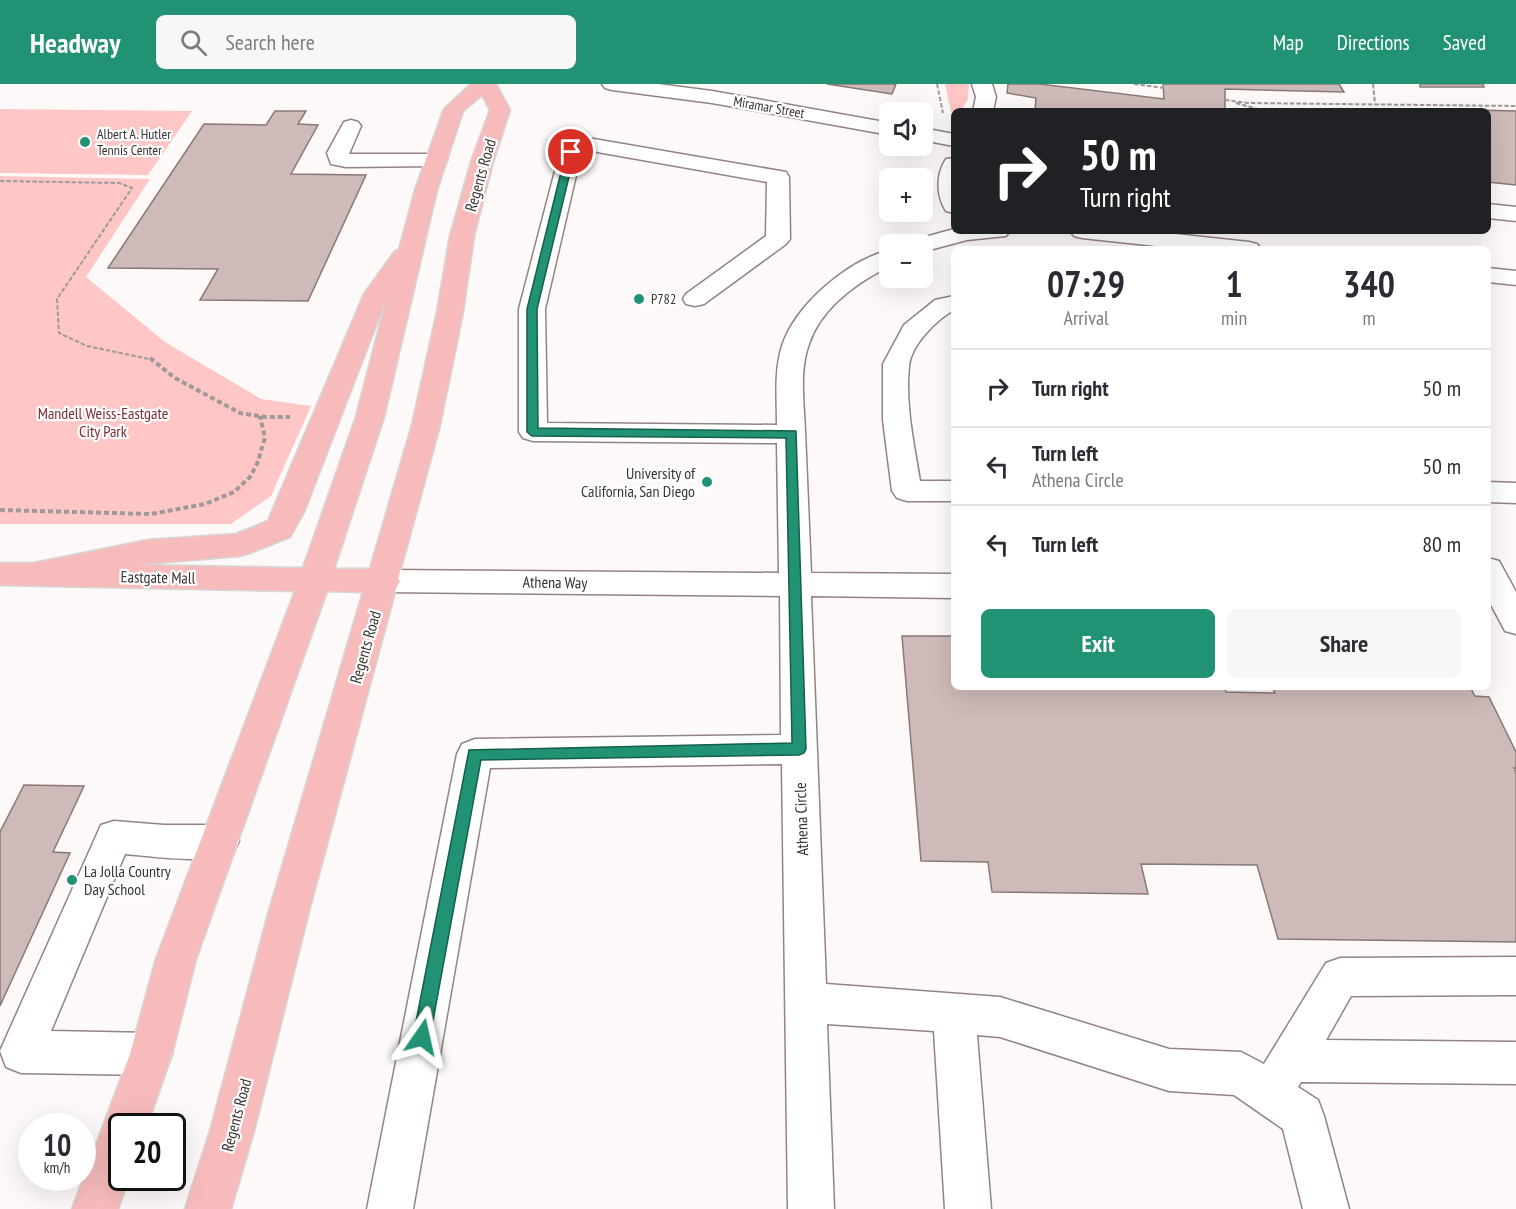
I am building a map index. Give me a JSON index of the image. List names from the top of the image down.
{
  "streets": {
    "main road": ["Regents Road", "Eastgate Mall", "Athena Way"],
    "street": ["Miramar Street", "Athena Circle"]
  },
  "crossings": [
    ["Regents Road", "Eastgate Mall"],
    ["Regents Road", "Athena Way"],
    ["Eastgate Mall", "Athena Way"],
    ["Athena Way", "Athena Circle"]
  ],
  "parks": ["Mandell Weiss-Eastgate City Park"],
  "places": [
    "Albert A. Hutler Tennis Center",
    "P782",
    "University of California, San Diego",
    "La Jolla Country Day School"
  ],
  "page": {
    "header": "Headway",
    "search": "Search here",
    "nav": ["Map", "Directions", "Saved"],
    "map_buttons": ["+", "−"],
    "turn": ["50 m", "Turn right"],
    "eta": [
      "07:29",
      "Arrival",
      "1",
      "min",
      "340",
      "m"
    ],
    "list": [
      {
        "name": "Turn right",
        "value": "50 m"
      },
      {
        "name": "Turn left",
        "note": "Athena Circle",
        "value": "50 m"
      },
      {
        "name": "Turn left",
        "value": "80 m"
      }
    ],
    "buttons": ["Exit", "Share"],
    "speed": "10 km/h",
    "limit": "20"
  }
}
